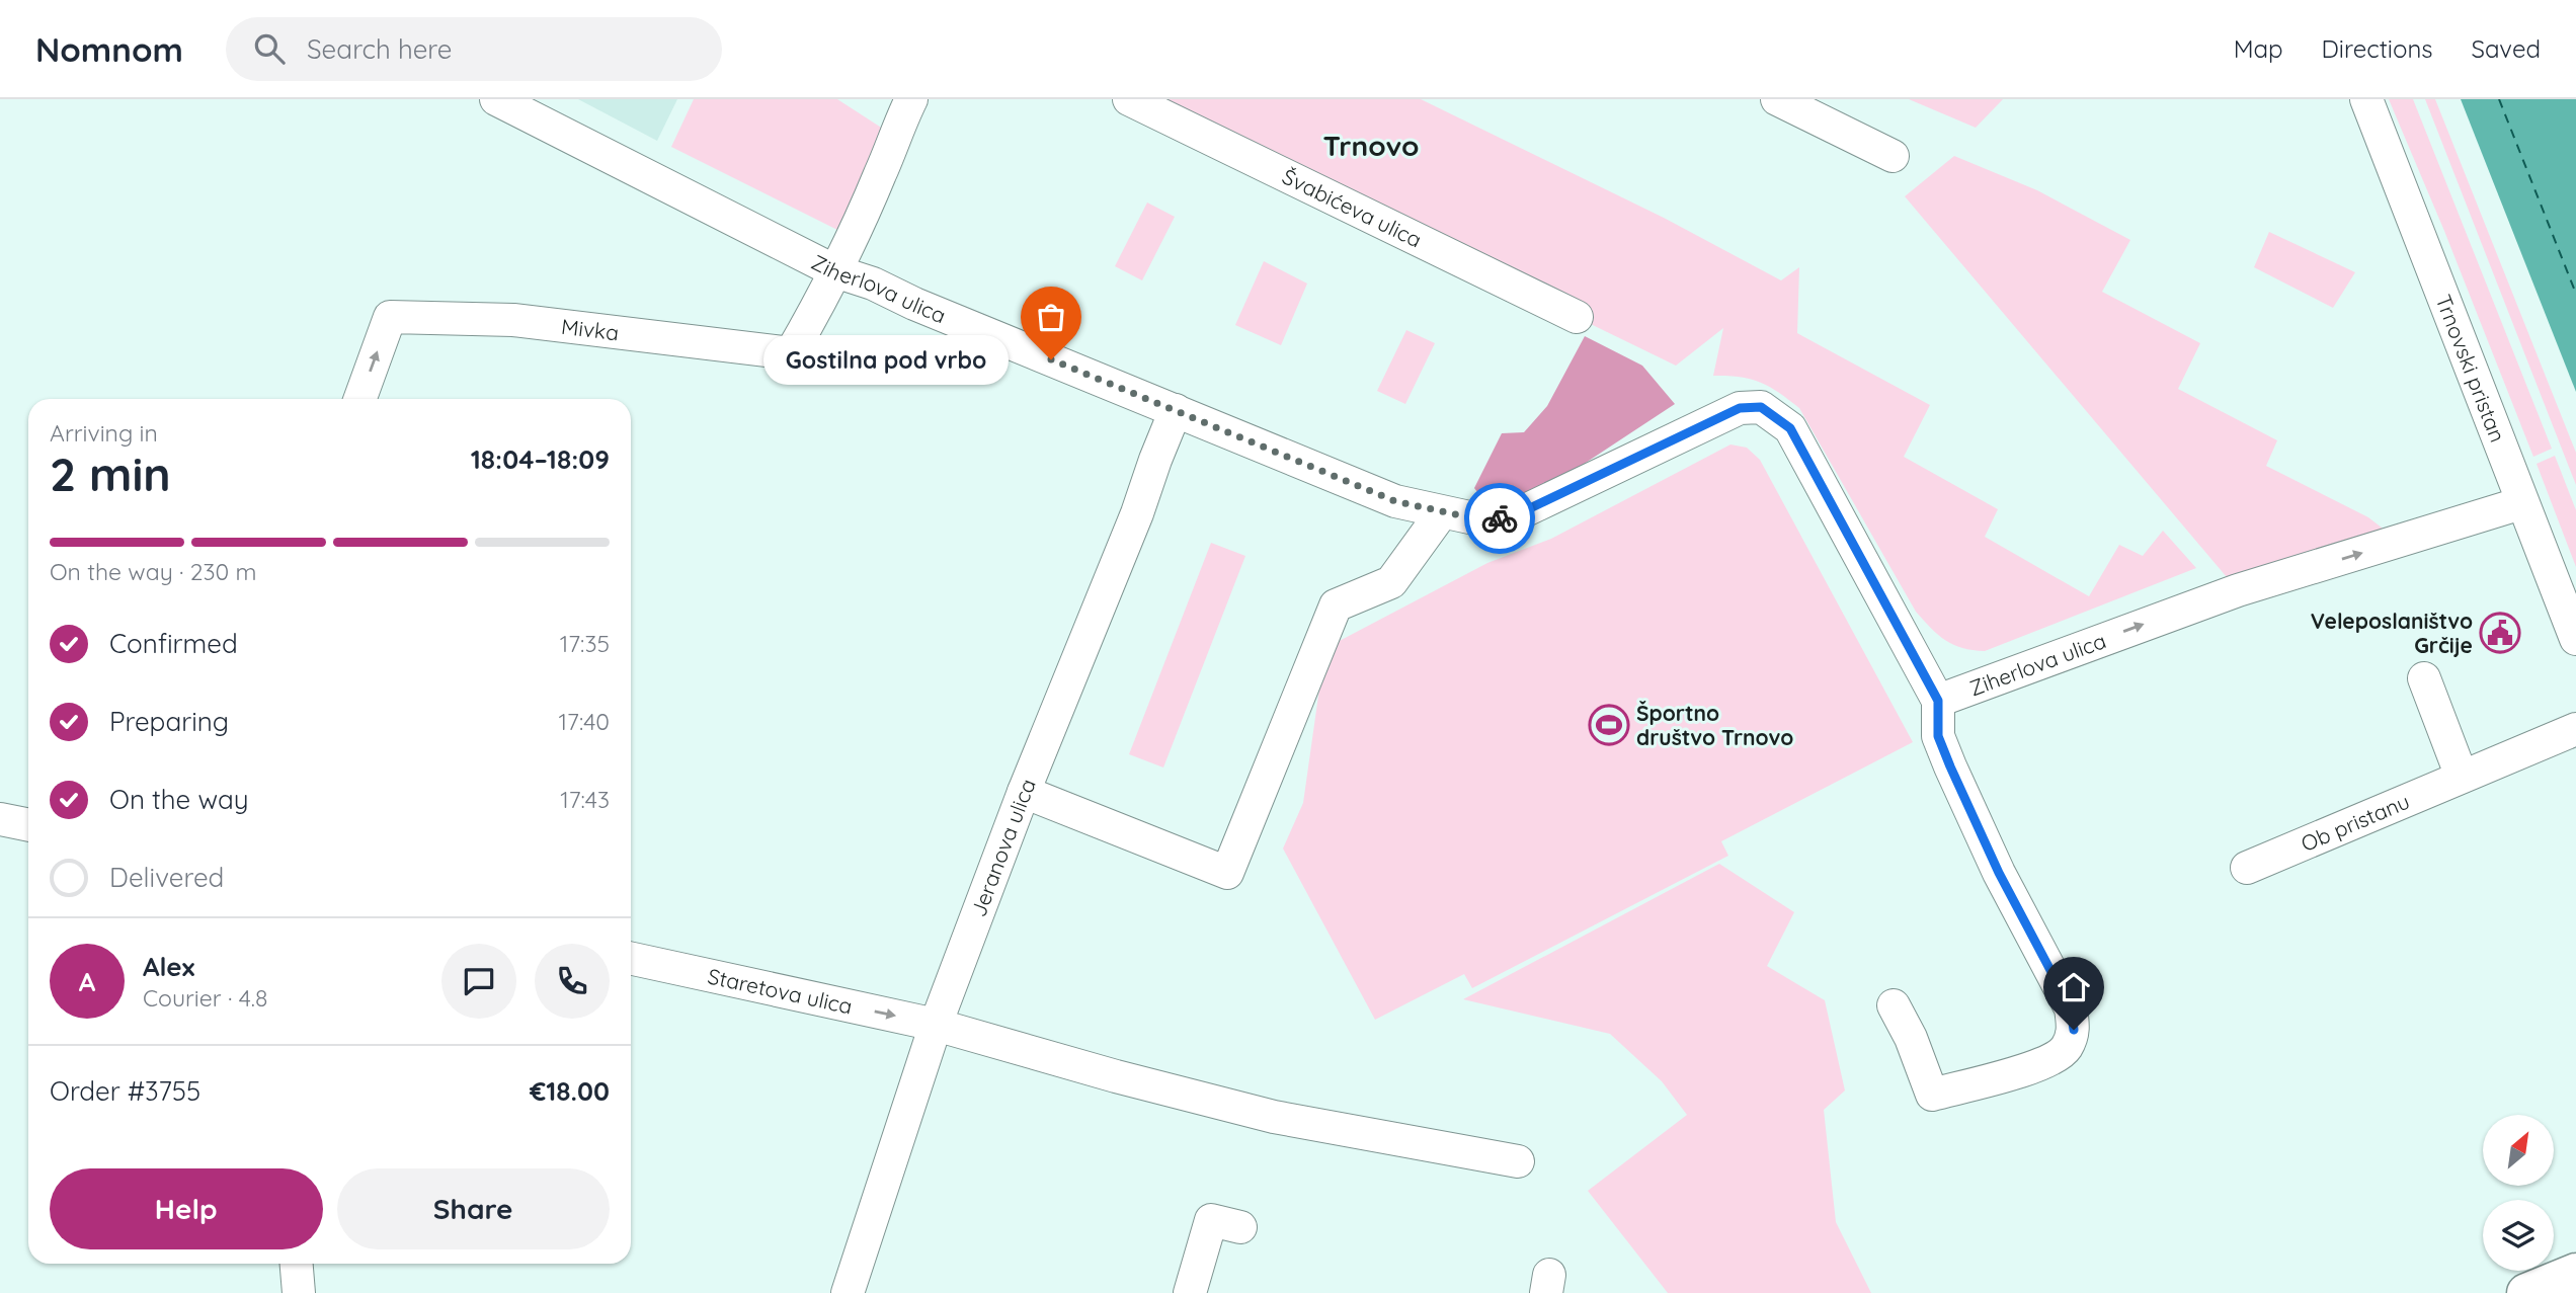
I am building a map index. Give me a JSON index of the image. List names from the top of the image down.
{
  "streets": {
    "street": [
      "Švabićeva ulica",
      "Ziherlova ulica",
      "Mivka",
      "Trnovski pristan",
      "Ob pristanu",
      "Jeranova ulica",
      "Staretova ulica"
    ]
  },
  "crossings": [
    ["Ziherlova ulica", "Mivka"],
    ["Ziherlova ulica", "Trnovski pristan"],
    ["Ziherlova ulica", "Jeranova ulica"],
    ["Jeranova ulica", "Staretova ulica"]
  ],
  "one_way": ["Mivka"],
  "districts": ["Trnovo"],
  "places": {
    "other": ["Gostilna pod vrbo"],
    "public building": ["Veleposlaništvo Grčije"],
    "sports": ["Športno društvo Trnovo"]
  },
  "north": "top right",
  "page": {
    "header": "Nomnom",
    "search": "Search here",
    "nav": ["Map", "Directions", "Saved"],
    "bubble": "Gostilna pod vrbo",
    "heading": ["2 min", "Arriving in", "18:04–18:09"],
    "panel": [
      "Alex",
      "Courier · 4.8",
      "Order #3755",
      "€18.00"
    ],
    "bar": "On the way · 230 m",
    "list": [
      ["Confirmed", "17:35"],
      ["Preparing", "17:40"],
      ["On the way", "17:43"],
      "Delivered"
    ],
    "round": "A",
    "buttons": ["Help", "Share"]
  }
}
